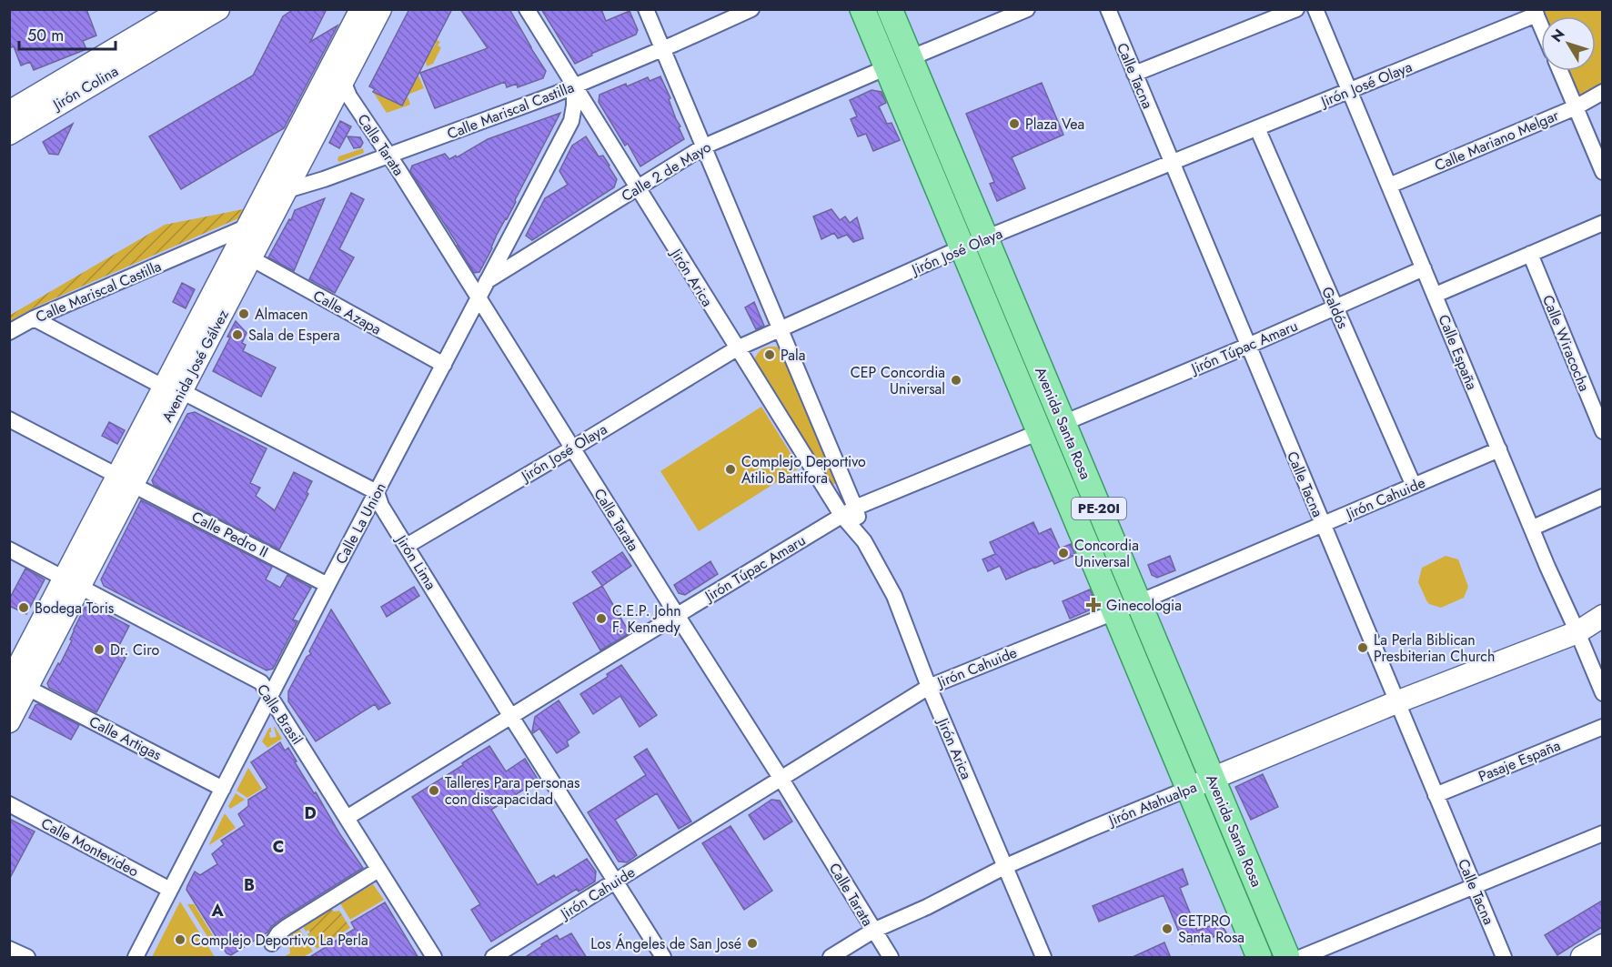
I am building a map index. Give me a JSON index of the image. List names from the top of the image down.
{
  "streets": {
    "main road": [
      "Jirón Colina",
      "Avenida José Gálvez",
      "Avenida Santa Rosa",
      "PE-20I",
      "Jirón Atahualpa"
    ],
    "street": [
      "Calle Tacna",
      "Jirón José Olaya",
      "Calle Mariscal Castilla",
      "Calle Mariano Melgar",
      "Calle Tarata",
      "Calle 2 de Mayo",
      "Jirón Arica",
      "Galdós",
      "Calle Azapa",
      "Calle Wiracocha",
      "Jirón Túpac Amaru",
      "Calle España",
      "Jirón Cahuide",
      "Calle La Union",
      "Calle Pedro II",
      "Jirón Lima",
      "Calle Brasil",
      "Calle Artigas",
      "Pasaje España",
      "Calle Montevideo"
    ]
  },
  "crossings": [
    ["Calle Tacna", "Jirón José Olaya"],
    ["Calle Tacna", "Jirón Túpac Amaru"],
    ["Calle Tacna", "Jirón Cahuide"],
    ["Calle Tacna", "Pasaje España"],
    ["Calle Tacna", "Jirón Atahualpa"],
    ["Jirón José Olaya", "Calle Tarata"],
    ["Jirón José Olaya", "Jirón Arica"],
    ["Jirón José Olaya", "Galdós"],
    ["Jirón José Olaya", "Calle España"],
    ["Jirón José Olaya", "Avenida Santa Rosa"],
    ["Jirón José Olaya", "Jirón Lima"],
    ["Calle Mariscal Castilla", "Calle Tarata"],
    ["Calle Mariscal Castilla", "Jirón Arica"],
    ["Calle Mariscal Castilla", "Avenida José Gálvez"],
    ["Calle Mariscal Castilla", "Calle La Union"],
    ["Calle Mariano Melgar", "Calle España"],
    ["Calle Tarata", "Jirón Túpac Amaru"],
    ["Calle Tarata", "Avenida José Gálvez"],
    ["Calle Tarata", "Jirón Cahuide"],
    ["Calle Tarata", "Calle La Union"],
    ["Calle Tarata", "Jirón Atahualpa"],
    ["Calle 2 de Mayo", "Jirón Arica"],
    ["Calle 2 de Mayo", "Avenida Santa Rosa"],
    ["Calle 2 de Mayo", "Calle La Union"],
    ["Jirón Arica", "Jirón Túpac Amaru"],
    ["Jirón Arica", "Jirón Cahuide"],
    ["Jirón Arica", "Calle La Union"],
    ["Jirón Arica", "Jirón Atahualpa"],
    ["Galdós", "Jirón Túpac Amaru"],
    ["Galdós", "Jirón Cahuide"],
    ["Calle Azapa", "Avenida José Gálvez"],
    ["Calle Azapa", "Calle La Union"],
    ["Jirón Túpac Amaru", "Calle España"],
    ["Jirón Túpac Amaru", "Avenida Santa Rosa"],
    ["Jirón Túpac Amaru", "Jirón Lima"],
    ["Jirón Túpac Amaru", "Calle Brasil"],
    ["Calle España", "Jirón Cahuide"],
    ["Calle España", "Jirón Atahualpa"],
    ["Avenida José Gálvez", "Calle Pedro II"],
    ["Avenida José Gálvez", "Calle Brasil"],
    ["Avenida José Gálvez", "Calle Artigas"],
    ["Avenida Santa Rosa", "Jirón Cahuide"],
    ["Avenida Santa Rosa", "Jirón Atahualpa"],
    ["Jirón Cahuide", "Jirón Lima"],
    ["Calle La Union", "Calle Pedro II"],
    ["Calle La Union", "Jirón Lima"],
    ["Calle La Union", "Calle Brasil"],
    ["Calle La Union", "Calle Artigas"],
    ["Calle La Union", "Calle Montevideo"]
  ],
  "districts": [
    "D",
    "C",
    "B",
    "A"
  ],
  "places": {
    "other": [
      "Plaza Vea",
      "Almacen",
      "Sala de Espera",
      "Pala",
      "CEP Concordia Universal",
      "Complejo Deportivo Atilio Battifora",
      "Concordia Universal",
      "Bodega Toris",
      "C.E.P. John F. Kennedy",
      "La Perla Biblican Presbiterian Church",
      "Dr. Ciro",
      "Talleres Para personas con discapacidad",
      "CETPRO Santa Rosa",
      "Complejo Deportivo La Perla",
      "Los Ángeles de San José"
    ],
    "health": ["Ginecologia"]
  },
  "scale_bar": "50 m",
  "north": "top left"
}
